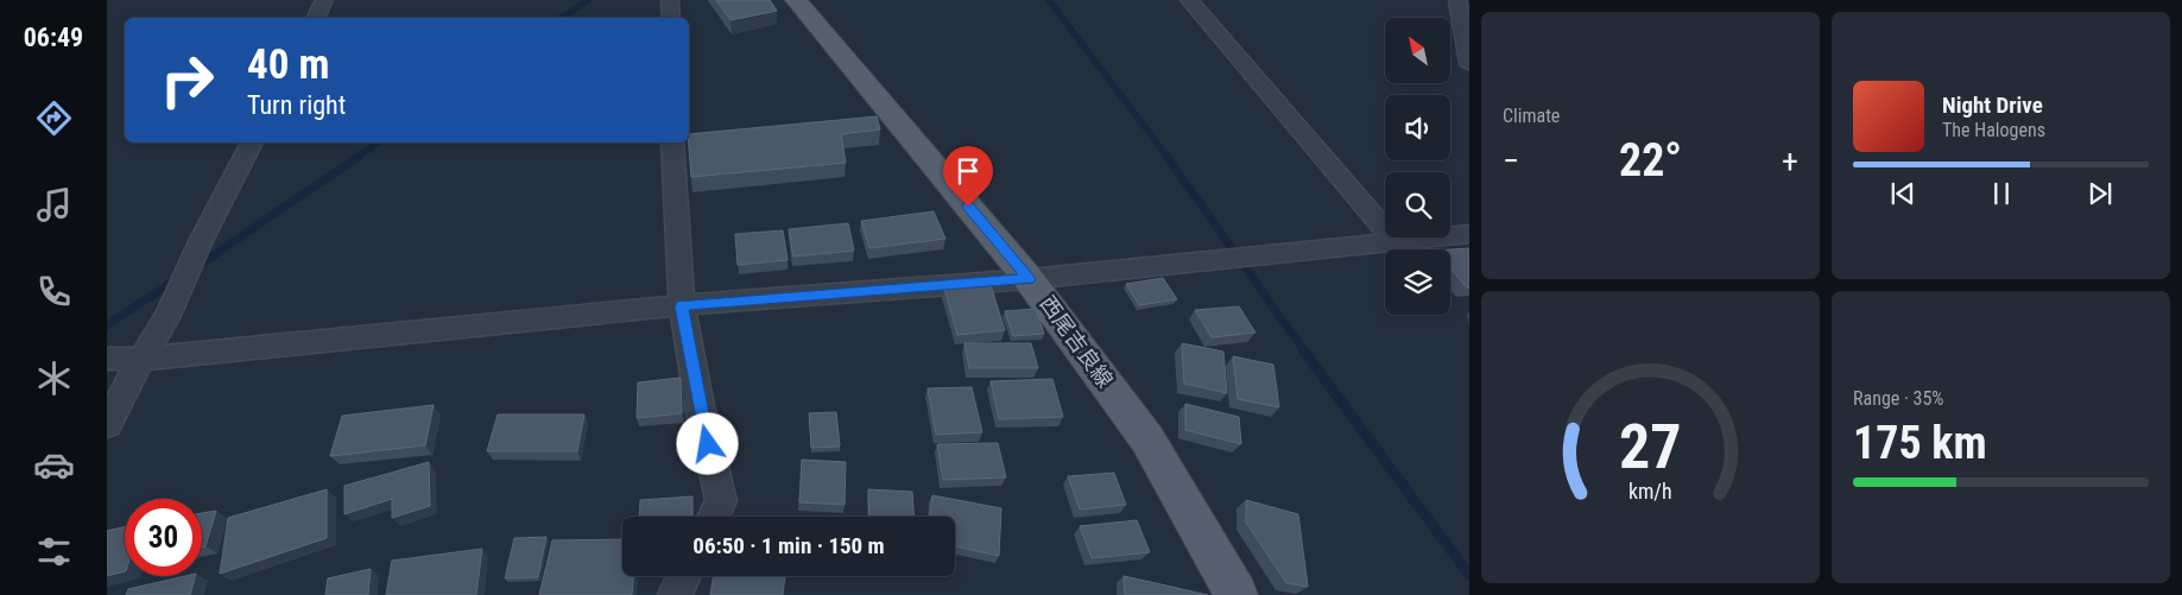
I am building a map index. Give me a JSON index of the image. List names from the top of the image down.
{
  "streets": {
    "main road": ["西尾吉良線"]
  },
  "north": "top left",
  "page": {
    "tabs": "06:49",
    "tile": [
      "Climate",
      ["Range · 35%", "175 km"]
    ],
    "turn": ["40 m", "Turn right"],
    "song": ["Night Drive", "The Halogens"],
    "heat": ["−", "22°", "+"],
    "limit": "30",
    "trip": "06:50 · 1 min · 150 m",
    "gauge": ["27", "km/h"]
  }
}
